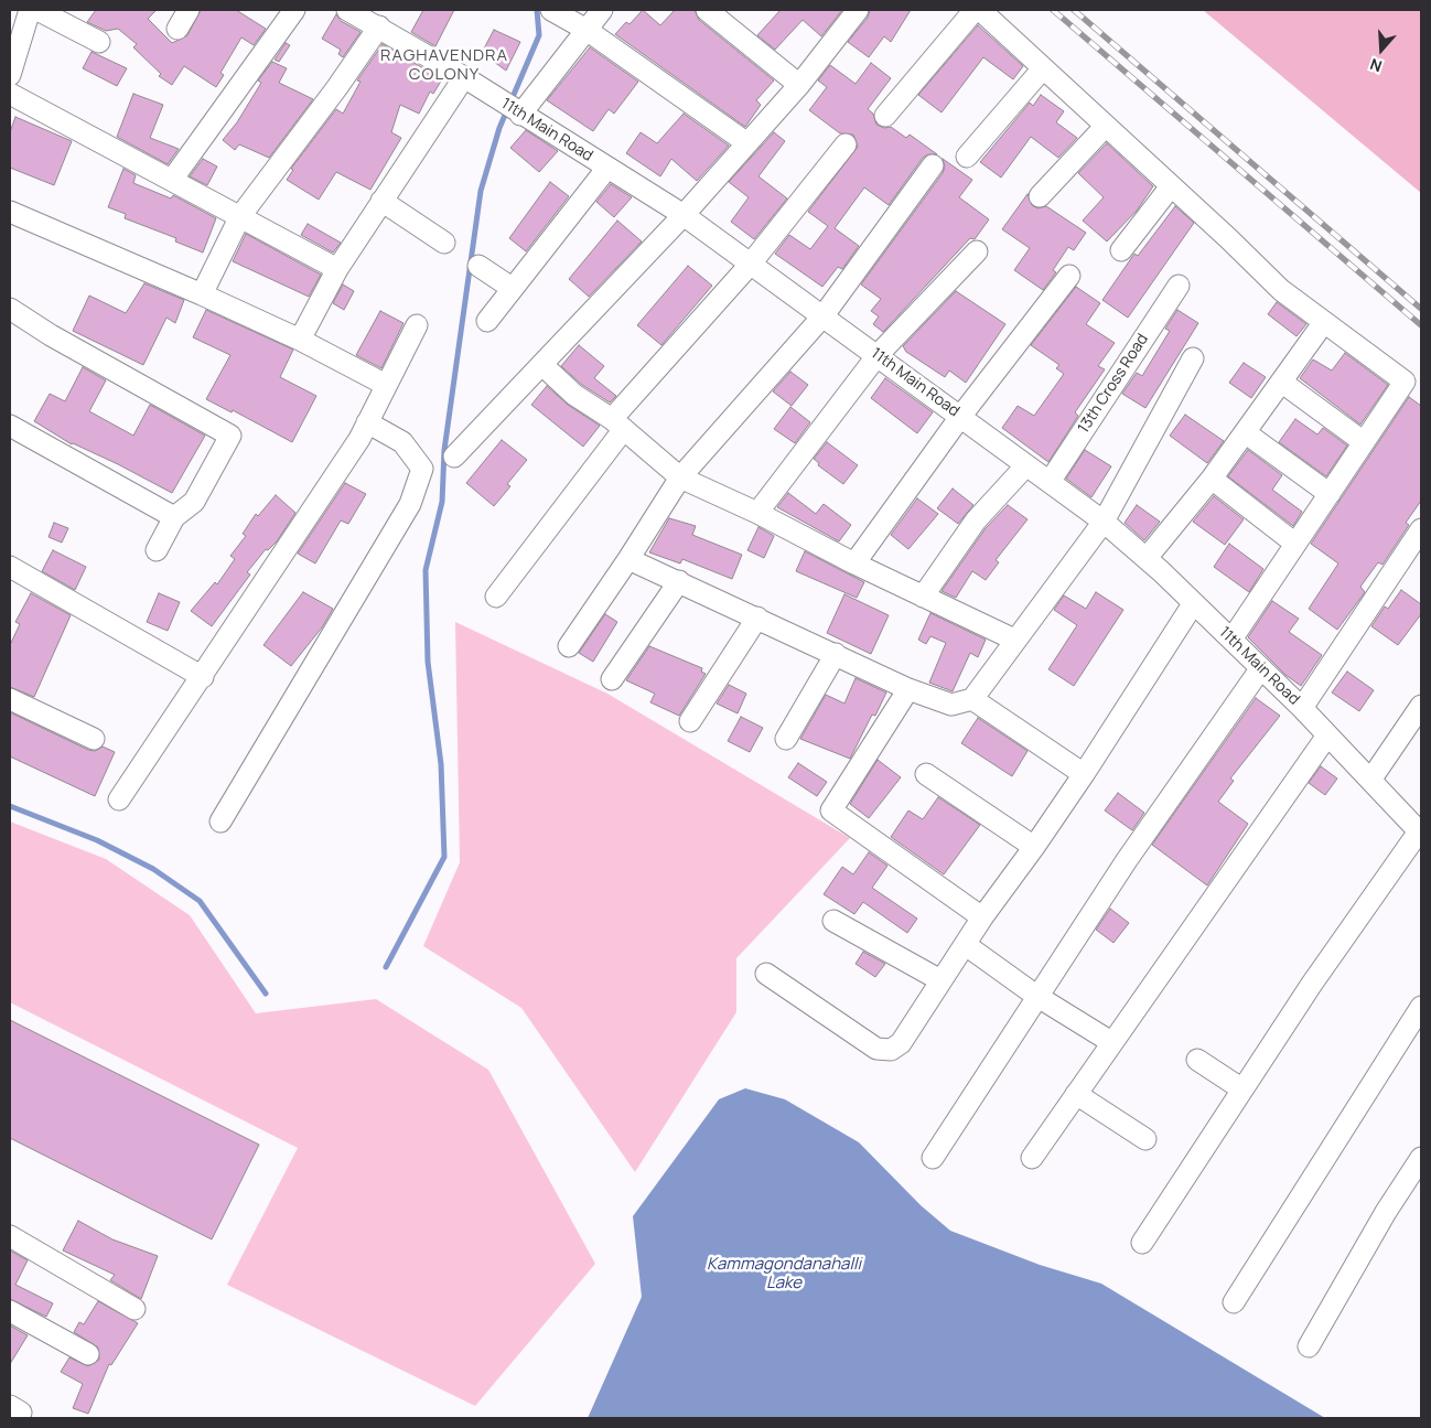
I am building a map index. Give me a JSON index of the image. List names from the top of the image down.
{
  "streets": {
    "street": ["11th Main Road", "13th Cross Road"]
  },
  "crossings": [
    ["11th Main Road", "13th Cross Road"]
  ],
  "districts": ["RAGHAVENDRA COLONY"],
  "water": ["Kammagondanahalli Lake"],
  "north": "bottom"
}
